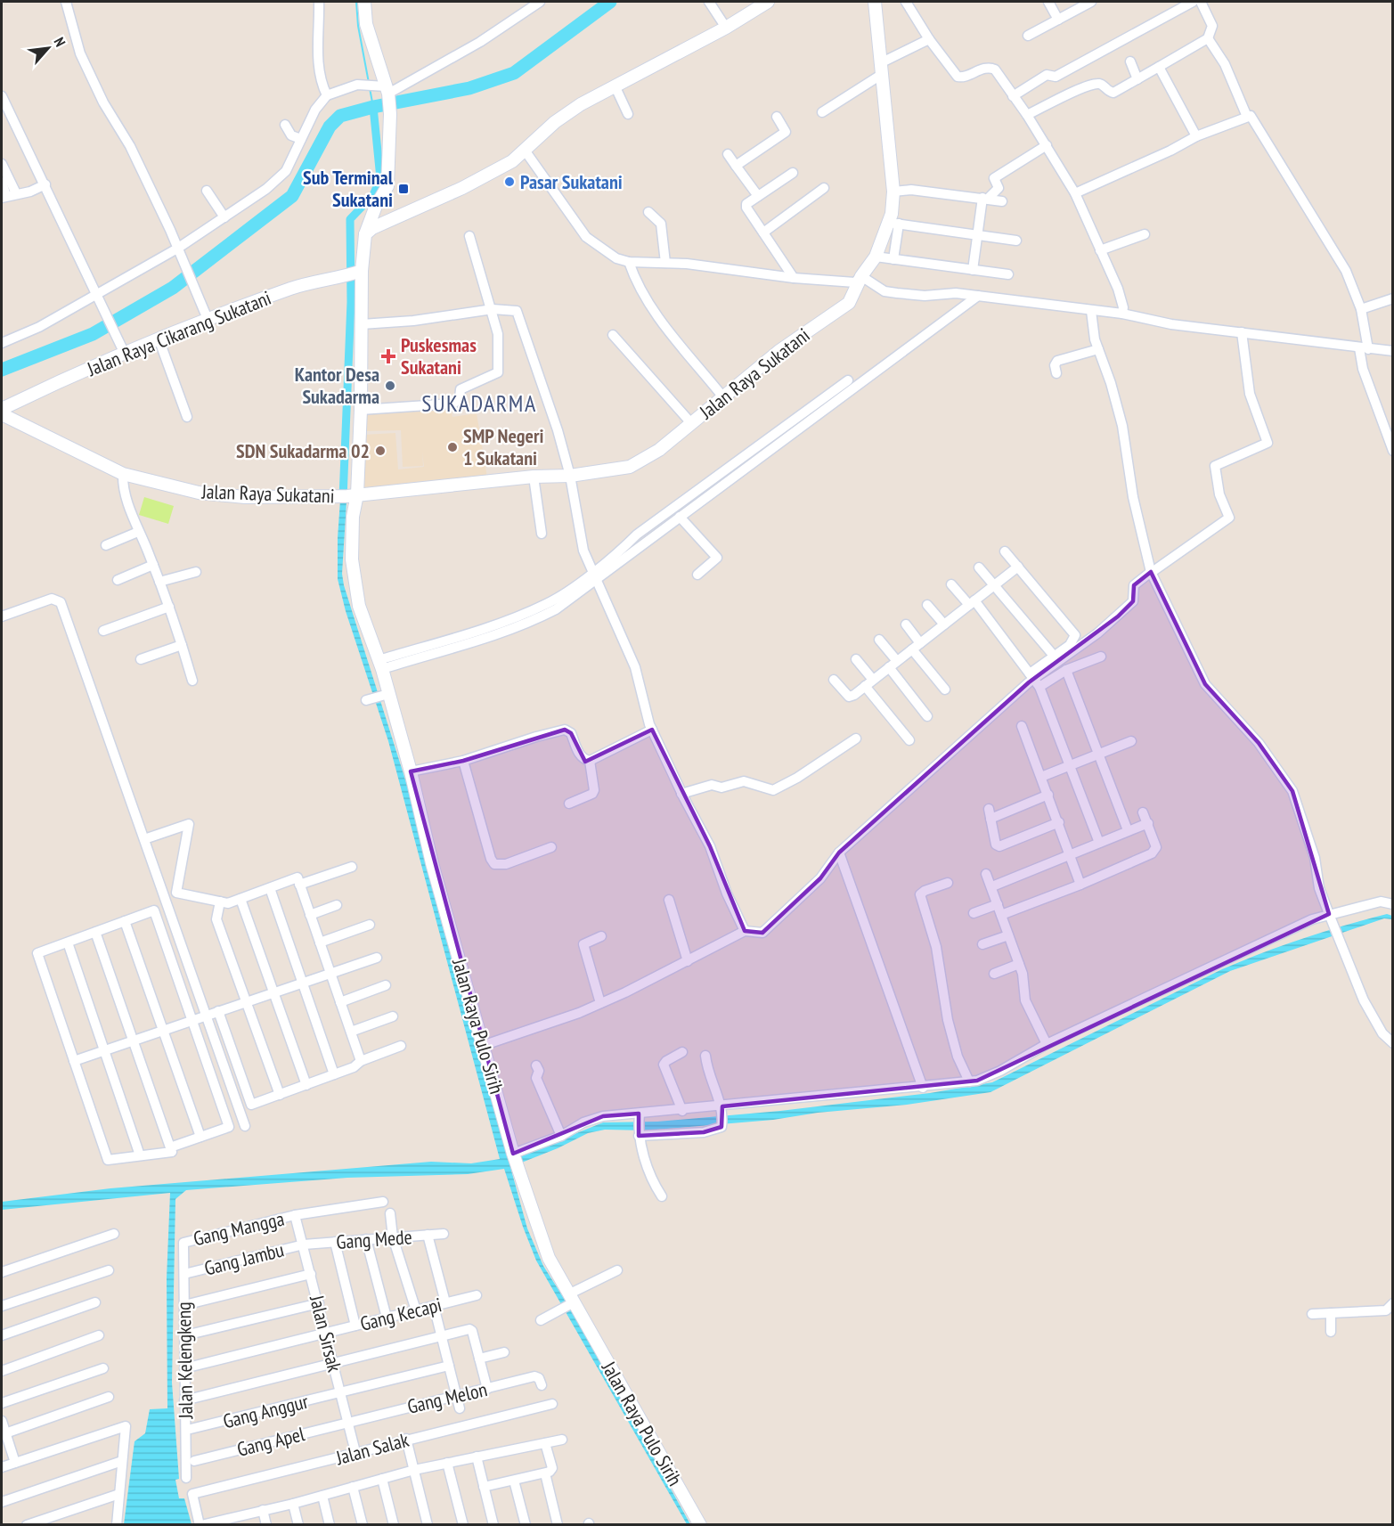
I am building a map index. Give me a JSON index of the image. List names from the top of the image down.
{
  "streets": {
    "street": [
      "Jalan Raya Cikarang Sukatani",
      "Jalan Raya Sukatani",
      "Jalan Raya Pulo Sirih",
      "Gang Mangga",
      "Gang Mede",
      "Gang Jambu",
      "Gang Kecapi",
      "Jalan Sirsak",
      "Jalan Kelengkeng",
      "Gang Melon",
      "Gang Anggur",
      "Gang Apel",
      "Jalan Salak"
    ]
  },
  "crossings": [
    ["Jalan Raya Cikarang Sukatani", "Jalan Raya Sukatani"],
    ["Jalan Raya Sukatani", "Jalan Raya Pulo Sirih"],
    ["Gang Mangga", "Jalan Sirsak"],
    ["Gang Mangga", "Jalan Kelengkeng"],
    ["Gang Mede", "Gang Jambu"],
    ["Gang Mede", "Jalan Sirsak"],
    ["Gang Jambu", "Jalan Sirsak"],
    ["Gang Jambu", "Jalan Kelengkeng"],
    ["Gang Kecapi", "Jalan Sirsak"],
    ["Gang Kecapi", "Jalan Kelengkeng"],
    ["Jalan Sirsak", "Gang Melon"],
    ["Jalan Sirsak", "Gang Anggur"],
    ["Jalan Sirsak", "Gang Apel"],
    ["Jalan Sirsak", "Jalan Salak"],
    ["Gang Melon", "Gang Apel"]
  ],
  "districts": ["SUKADARMA"],
  "places": {
    "other": [
      "Pasar Sukatani",
      "Kantor Desa Sukadarma",
      "SMP Negeri 1 Sukatani",
      "SDN Sukadarma 02"
    ],
    "transit": ["Sub Terminal Sukatani"],
    "health": ["Puskesmas Sukatani"]
  },
  "north": "top right"
}
